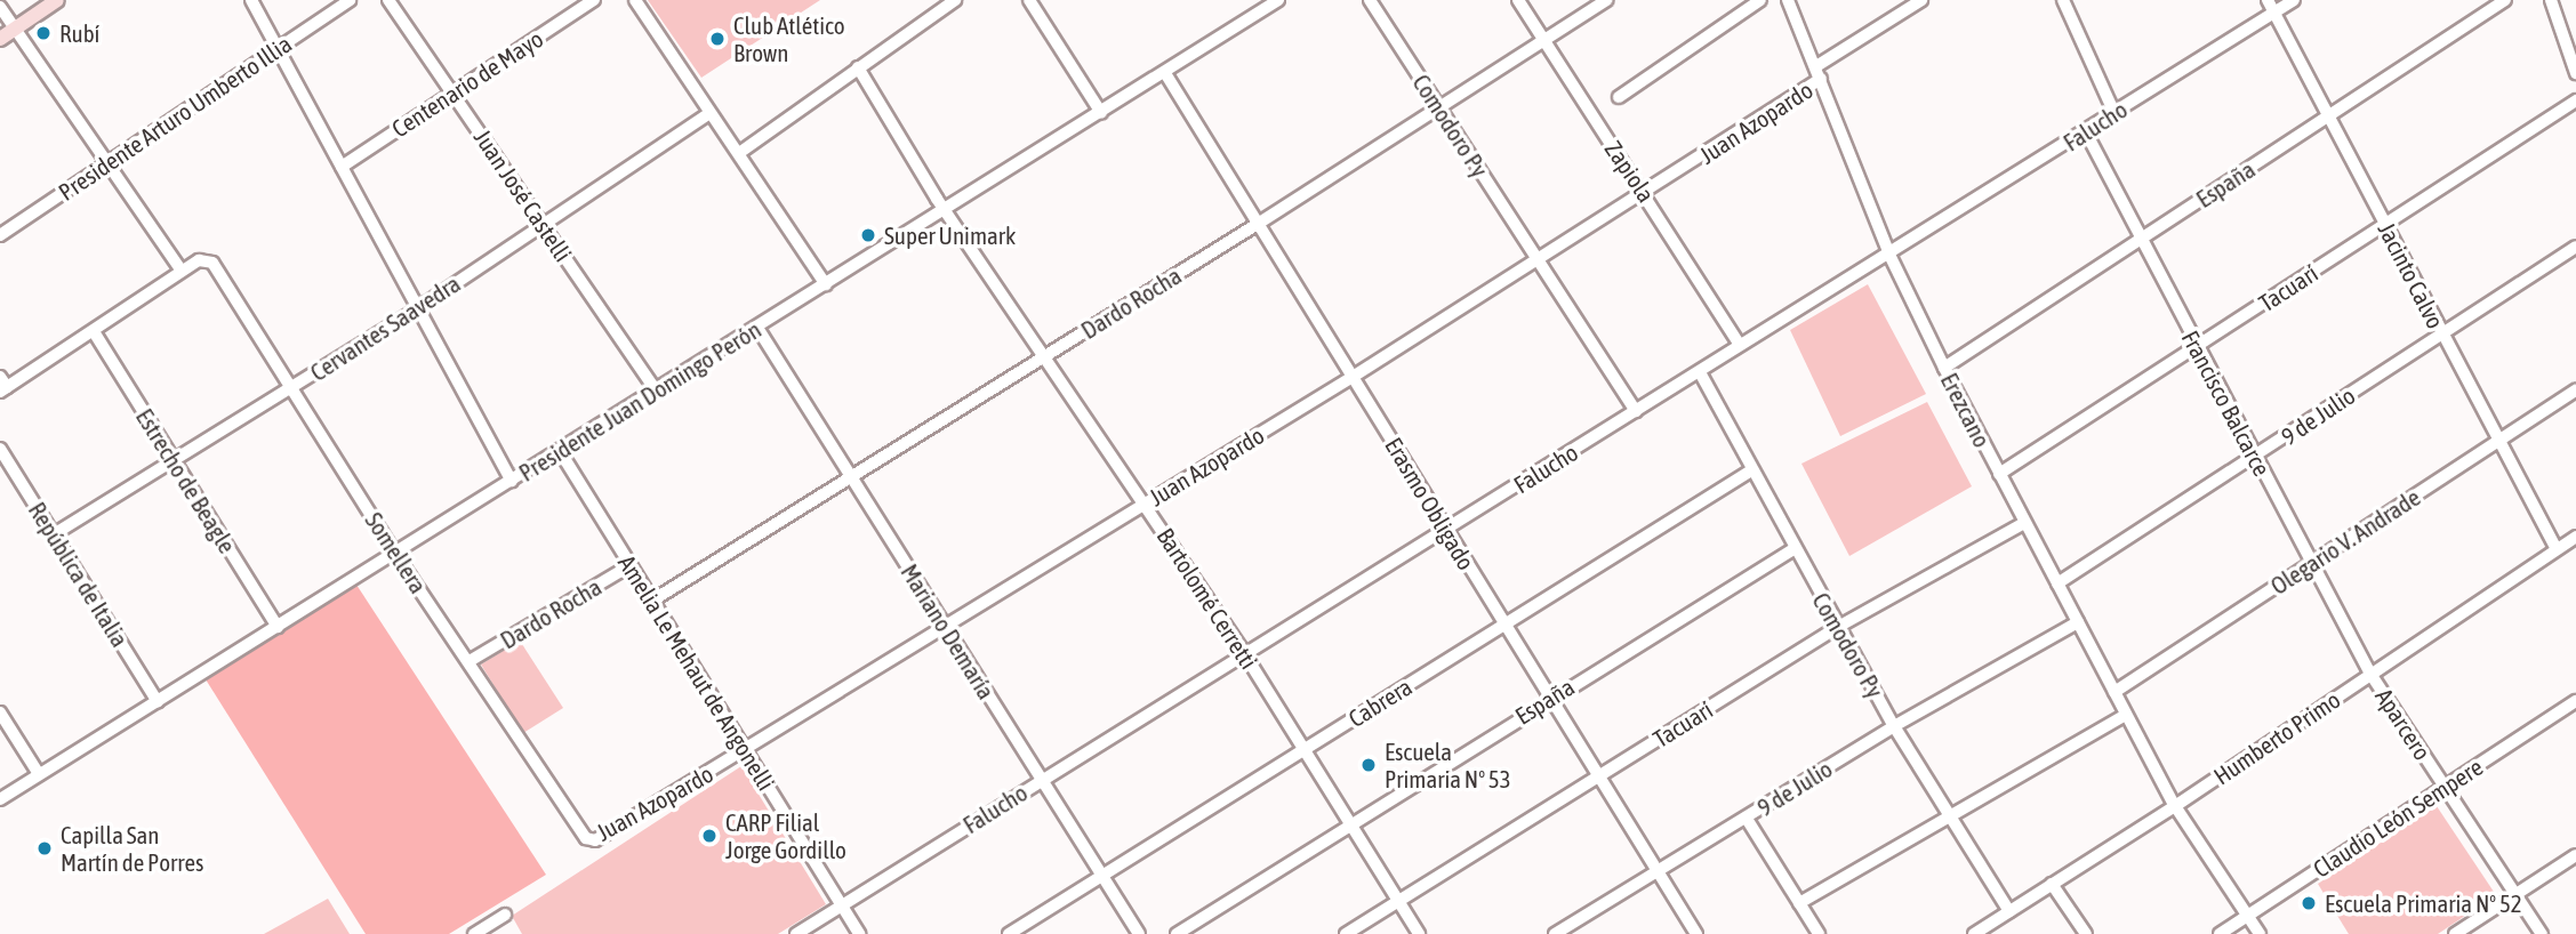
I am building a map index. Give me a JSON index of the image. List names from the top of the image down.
{
  "streets": {
    "street": [
      "Centenario de Mayo",
      "Presidente Arturo Umberto Illia",
      "Juan Azopardo",
      "Comodoro Py",
      "Falucho",
      "Zapiola",
      "España",
      "Juan José Castelli",
      "Jacinto Calvo",
      "Tacuarí",
      "Dardo Rocha",
      "Cervantes Saavedra",
      "Presidente Juan Domingo Perón",
      "Francisco Balcarce",
      "Erezcano",
      "9 de Julio",
      "Estrecho de Beagle",
      "Erasmo Obligado",
      "Olegario V. Andrade",
      "Somellera",
      "República de Italia",
      "Bartolomé Cerretti",
      "Mariano Demaría",
      "Amelia Le Mehaut de Angonelli",
      "Cabrera",
      "Aparcero",
      "Humberto Primo",
      "Claudio León Sempere"
    ]
  },
  "crossings": [
    ["Centenario de Mayo", "Juan José Castelli"],
    ["Juan Azopardo", "Comodoro Py"],
    ["Juan Azopardo", "Zapiola"],
    ["Juan Azopardo", "Erezcano"],
    ["Juan Azopardo", "Erasmo Obligado"],
    ["Juan Azopardo", "Somellera"],
    ["Juan Azopardo", "Bartolomé Cerretti"],
    ["Juan Azopardo", "Mariano Demaría"],
    ["Juan Azopardo", "Amelia Le Mehaut de Angonelli"],
    ["Comodoro Py", "Falucho"],
    ["Comodoro Py", "España"],
    ["Comodoro Py", "Tacuarí"],
    ["Comodoro Py", "Dardo Rocha"],
    ["Comodoro Py", "9 de Julio"],
    ["Comodoro Py", "Cabrera"],
    ["Comodoro Py", "Humberto Primo"],
    ["Falucho", "Zapiola"],
    ["Falucho", "Jacinto Calvo"],
    ["Falucho", "Francisco Balcarce"],
    ["Falucho", "Erezcano"],
    ["Falucho", "Erasmo Obligado"],
    ["Falucho", "Bartolomé Cerretti"],
    ["Falucho", "Mariano Demaría"],
    ["Falucho", "Amelia Le Mehaut de Angonelli"],
    ["Zapiola", "Dardo Rocha"],
    ["España", "Jacinto Calvo"],
    ["España", "Francisco Balcarce"],
    ["España", "Erezcano"],
    ["España", "Erasmo Obligado"],
    ["España", "Bartolomé Cerretti"],
    ["Juan José Castelli", "Cervantes Saavedra"],
    ["Juan José Castelli", "Presidente Juan Domingo Perón"],
    ["Jacinto Calvo", "Tacuarí"],
    ["Jacinto Calvo", "9 de Julio"],
    ["Jacinto Calvo", "Olegario V. Andrade"],
    ["Jacinto Calvo", "Humberto Primo"],
    ["Tacuarí", "Francisco Balcarce"],
    ["Tacuarí", "Erezcano"],
    ["Tacuarí", "Erasmo Obligado"],
    ["Tacuarí", "Bartolomé Cerretti"],
    ["Dardo Rocha", "Erasmo Obligado"],
    ["Dardo Rocha", "Somellera"],
    ["Dardo Rocha", "Bartolomé Cerretti"],
    ["Dardo Rocha", "Mariano Demaría"],
    ["Dardo Rocha", "Amelia Le Mehaut de Angonelli"],
    ["Cervantes Saavedra", "Estrecho de Beagle"],
    ["Cervantes Saavedra", "Somellera"],
    ["Cervantes Saavedra", "República de Italia"],
    ["Presidente Juan Domingo Perón", "Estrecho de Beagle"],
    ["Presidente Juan Domingo Perón", "Erasmo Obligado"],
    ["Presidente Juan Domingo Perón", "Somellera"],
    ["Presidente Juan Domingo Perón", "República de Italia"],
    ["Presidente Juan Domingo Perón", "Bartolomé Cerretti"],
    ["Presidente Juan Domingo Perón", "Mariano Demaría"],
    ["Presidente Juan Domingo Perón", "Amelia Le Mehaut de Angonelli"],
    ["Francisco Balcarce", "9 de Julio"],
    ["Francisco Balcarce", "Olegario V. Andrade"],
    ["Francisco Balcarce", "Aparcero"],
    ["Francisco Balcarce", "Humberto Primo"],
    ["Erezcano", "9 de Julio"],
    ["Erezcano", "Olegario V. Andrade"],
    ["Erezcano", "Humberto Primo"],
    ["Erezcano", "Claudio León Sempere"],
    ["9 de Julio", "Erasmo Obligado"],
    ["Erasmo Obligado", "Cabrera"],
    ["Bartolomé Cerretti", "Cabrera"],
    ["Mariano Demaría", "Cabrera"],
    ["Aparcero", "Humberto Primo"],
    ["Aparcero", "Claudio León Sempere"]
  ],
  "places": [
    "Rubí",
    "Club Atlético Brown",
    "Super Unimark",
    "Escuela Primaria Nº 53",
    "CARP Filial Jorge Gordillo",
    "Capilla San Martín de Porres",
    "Escuela Primaria N° 52"
  ]
}
